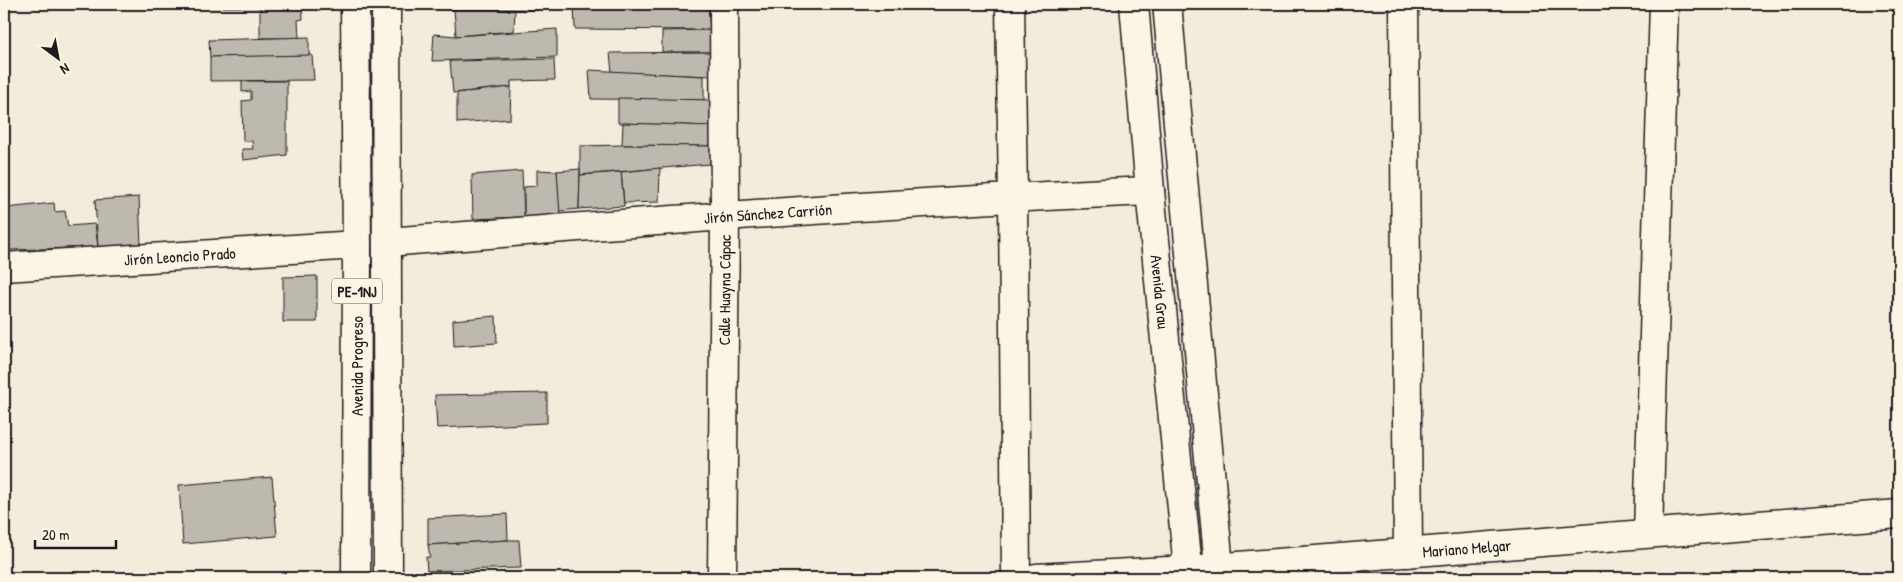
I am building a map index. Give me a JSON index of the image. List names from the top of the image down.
{
  "streets": {
    "street": [
      "Jirón Sánchez Carrión",
      "Jirón Leoncio Prado",
      "PE-1NJ",
      "Calle Huayna Cápac",
      "Avenida Grau",
      "Avenida Progreso",
      "Mariano Melgar"
    ]
  },
  "crossings": [
    ["Jirón Sánchez Carrión", "Calle Huayna Cápac"],
    ["Jirón Sánchez Carrión", "Avenida Grau"],
    ["Jirón Sánchez Carrión", "Avenida Progreso"],
    ["Jirón Leoncio Prado", "Avenida Progreso"],
    ["Avenida Grau", "Mariano Melgar"]
  ],
  "scale_bar": "20 m",
  "north": "bottom right"
}
